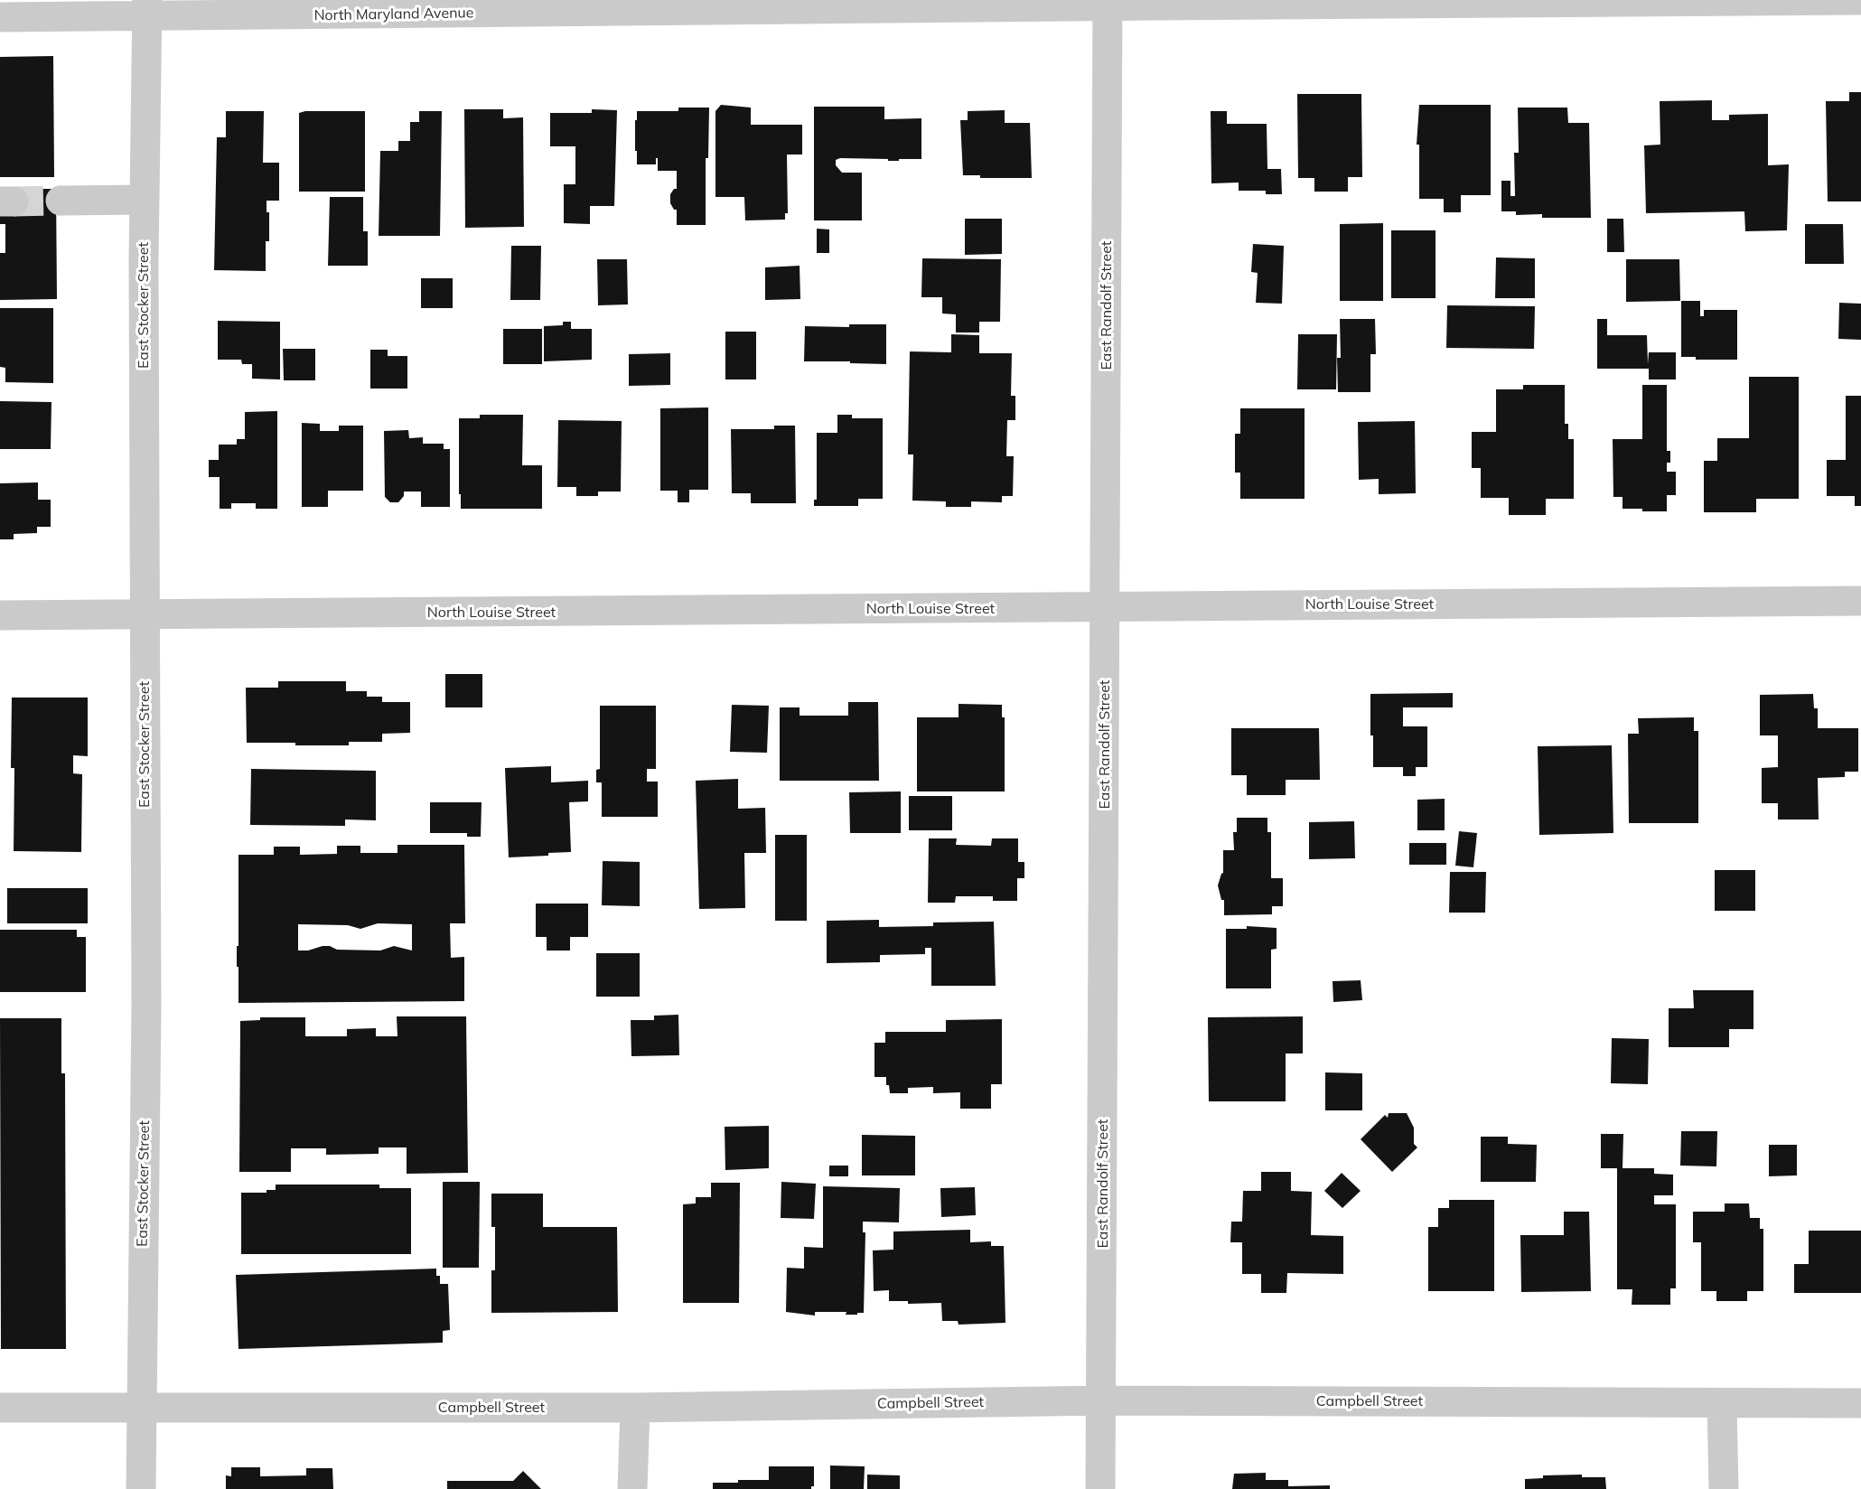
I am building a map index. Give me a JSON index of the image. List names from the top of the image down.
{
  "streets": {
    "street": [
      "North Maryland Avenue",
      "East Stocker Street",
      "East Randolf Street",
      "North Louise Street",
      "Campbell Street"
    ]
  },
  "crossings": [
    ["North Maryland Avenue", "East Stocker Street"],
    ["North Maryland Avenue", "East Randolf Street"],
    ["East Stocker Street", "North Louise Street"],
    ["East Stocker Street", "Campbell Street"],
    ["East Randolf Street", "North Louise Street"],
    ["East Randolf Street", "Campbell Street"]
  ]
}
